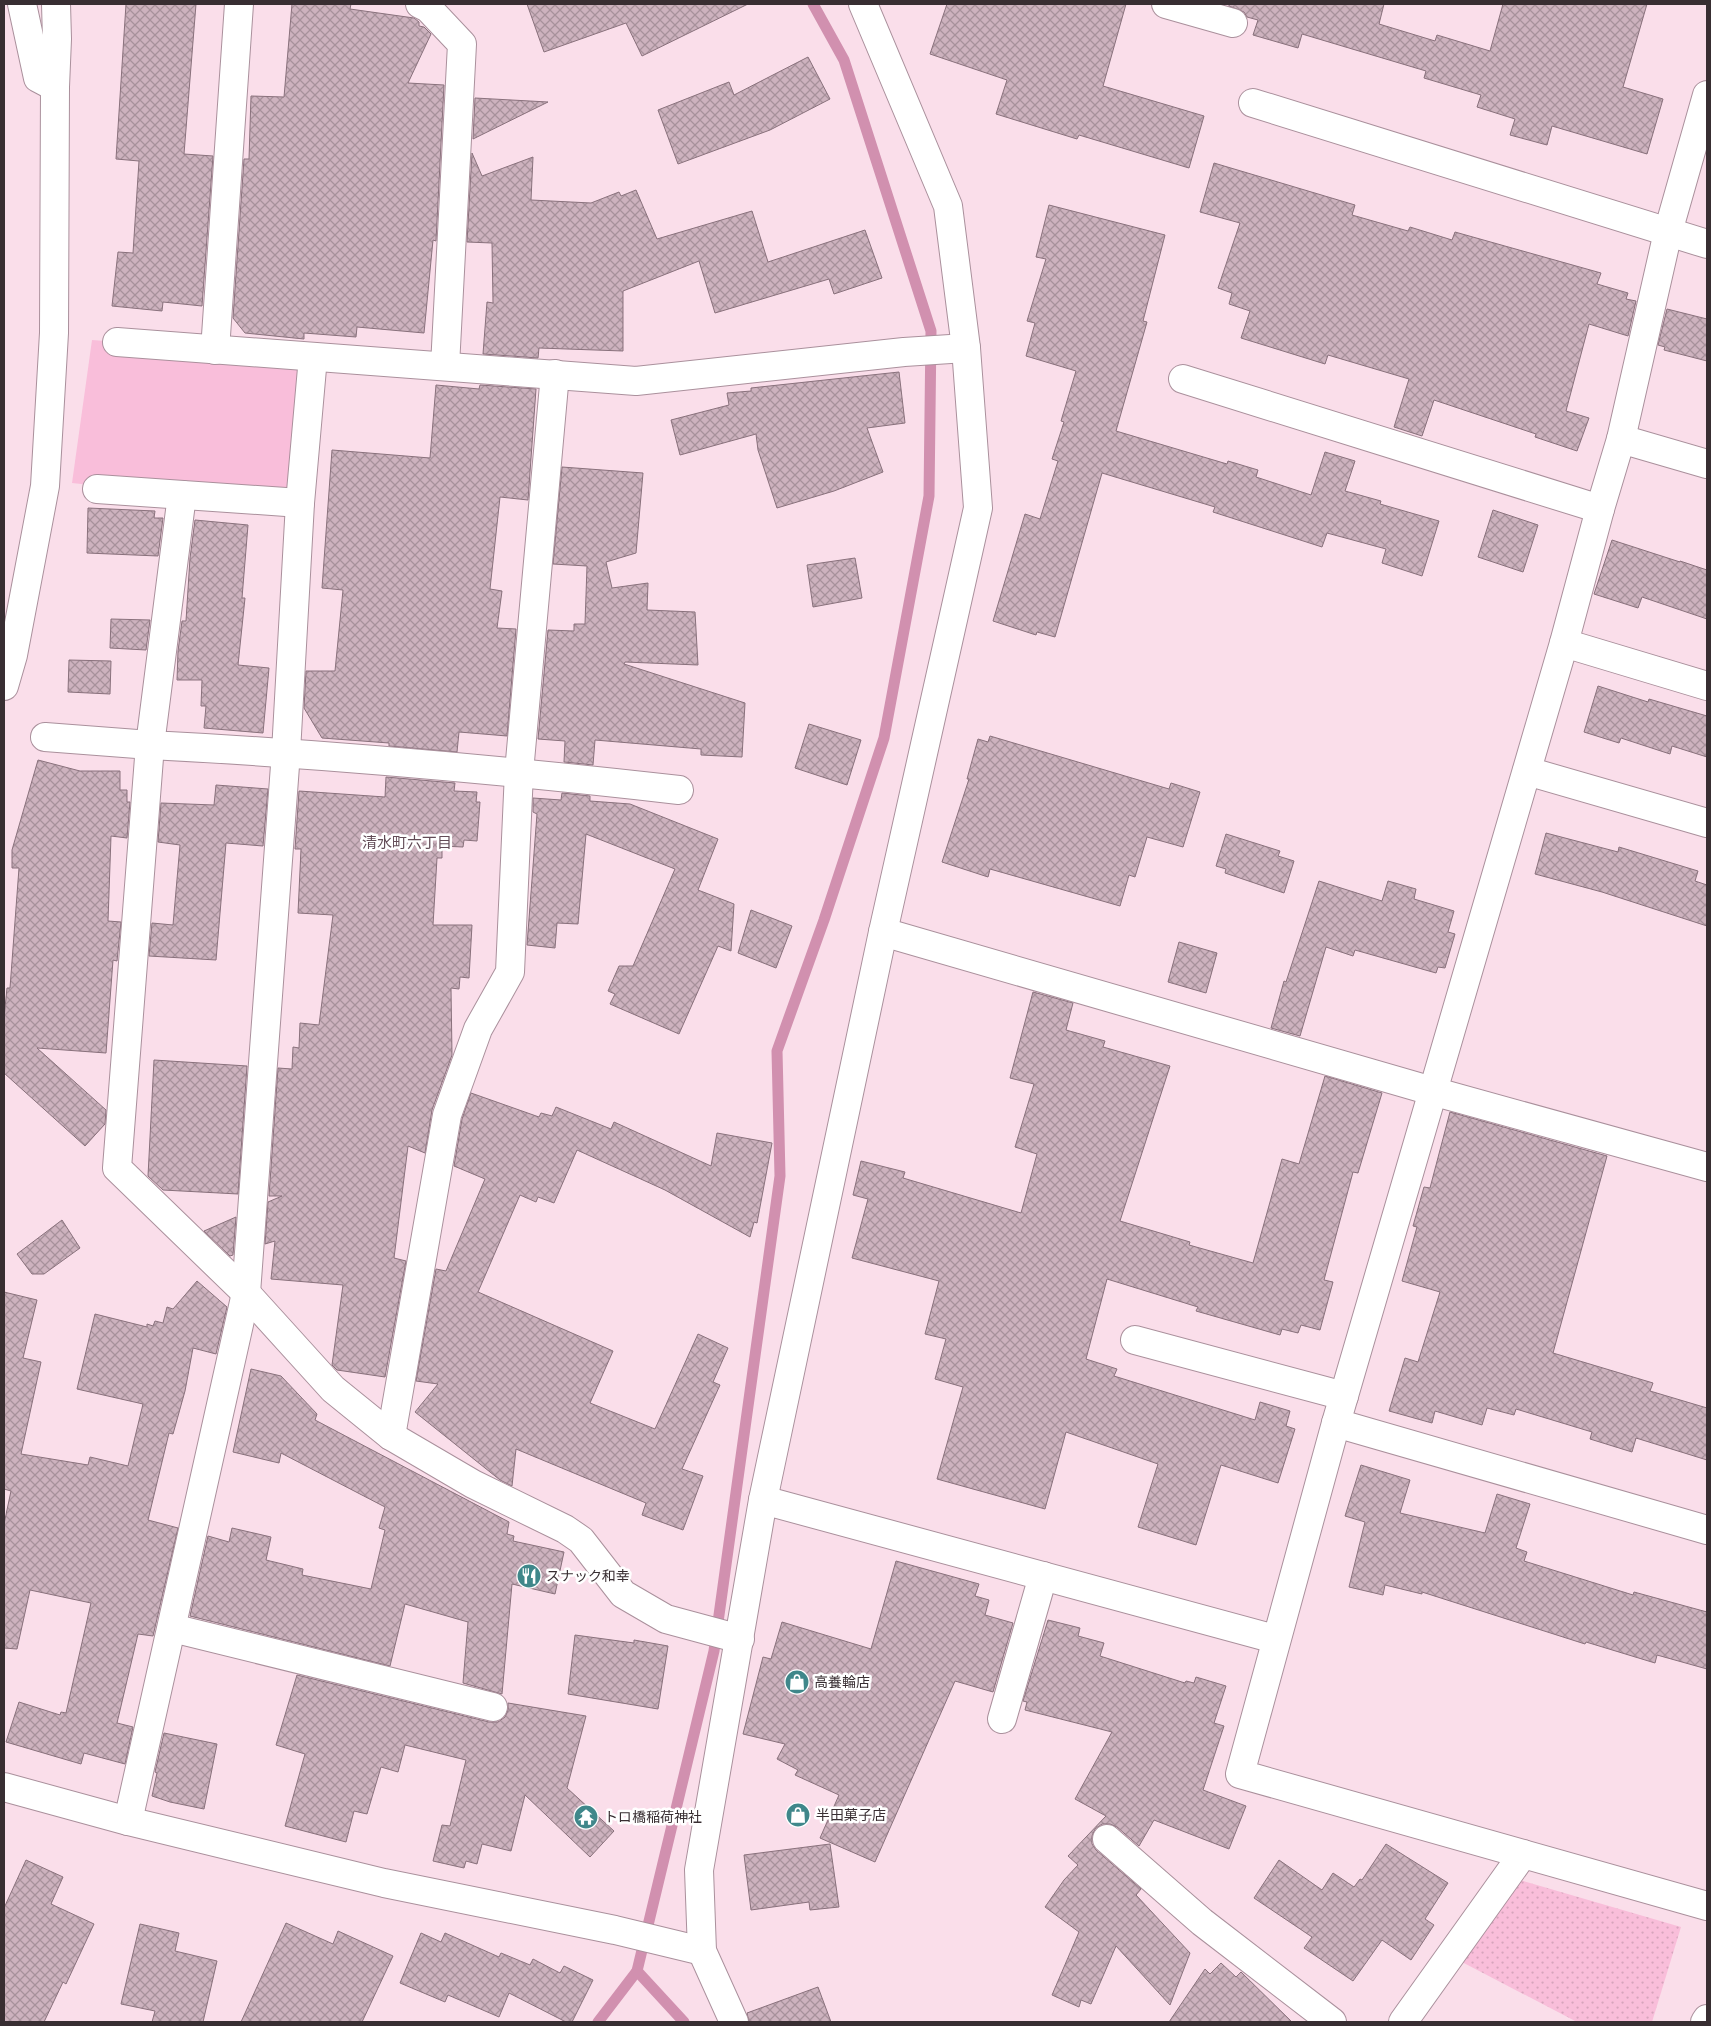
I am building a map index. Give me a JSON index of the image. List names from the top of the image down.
{
  "districts": ["清水町六丁目"],
  "places": {
    "restaurant": ["スナック和幸"],
    "shop": ["高養輪店", "半田菓子店"],
    "temple": ["トロ橋稲荷神社"]
  }
}
